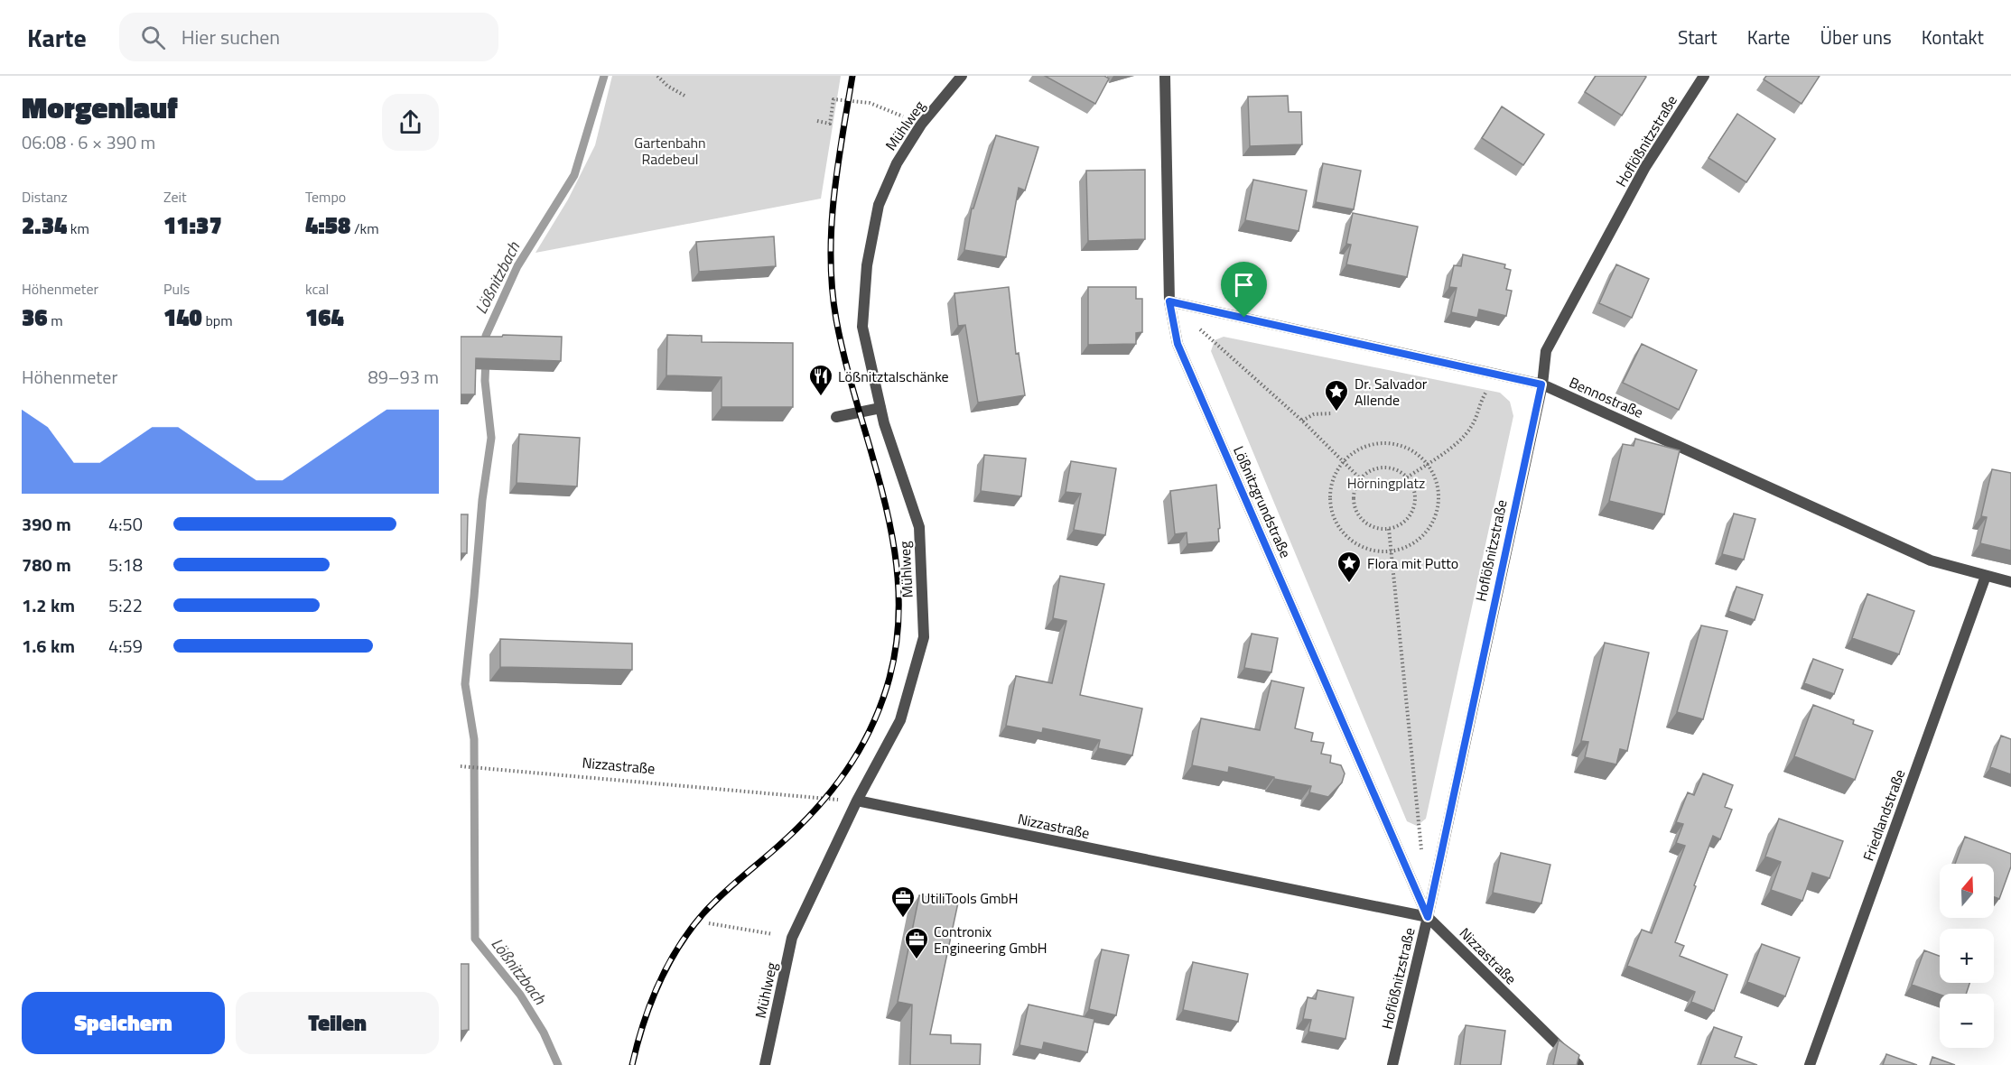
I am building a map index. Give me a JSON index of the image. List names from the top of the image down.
{
  "streets": {
    "street": [
      "Mühlweg",
      "Hoflößnitzstraße",
      "Bennostraße",
      "Lößnitzgrundstraße",
      "Nizzastraße",
      "Friedlandstraße"
    ]
  },
  "crossings": [
    ["Mühlweg", "Nizzastraße"],
    ["Hoflößnitzstraße", "Bennostraße"],
    ["Hoflößnitzstraße", "Lößnitzgrundstraße"],
    ["Hoflößnitzstraße", "Nizzastraße"],
    ["Bennostraße", "Lößnitzgrundstraße"],
    ["Bennostraße", "Friedlandstraße"],
    ["Lößnitzgrundstraße", "Nizzastraße"]
  ],
  "water": ["Lößnitzbach"],
  "parks": ["Gartenbahn Radebeul", "Hörningplatz"],
  "places": {
    "restaurant": ["Lößnitztalschänke"],
    "place": ["Dr. Salvador Allende", "Flora mit Putto"],
    "office": ["UtiliTools GmbH", "Contronix Engineering GmbH"]
  },
  "north": "top",
  "page": {
    "header": "Karte",
    "search": "Hier suchen",
    "nav": [
      "Start",
      "Karte",
      "Über uns",
      "Kontakt"
    ],
    "heading": ["Morgenlauf", "06:08 · 6 × 390 m"],
    "stats": [
      ["Distanz", "2.34 km"],
      ["Zeit", "11:37"],
      ["Tempo", "4:58 /km"],
      ["Höhenmeter", "36 m"],
      ["Puls", "140 bpm"],
      ["kcal", "164"]
    ],
    "chart": ["Höhenmeter", "89–93 m"],
    "list": [
      {
        "name": "390 m",
        "note": "4:50"
      },
      {
        "name": "780 m",
        "note": "5:18"
      },
      {
        "name": "1.2 km",
        "note": "5:22"
      },
      {
        "name": "1.6 km",
        "note": "4:59"
      }
    ],
    "map_buttons": ["+", "−"],
    "buttons": ["Speichern", "Teilen"]
  }
}
